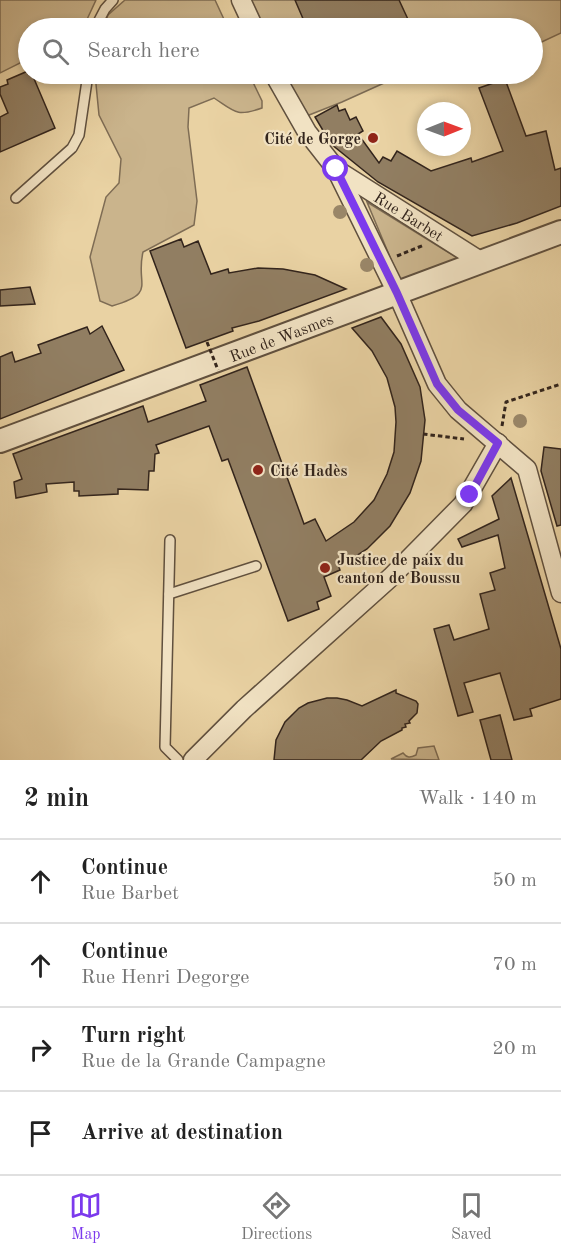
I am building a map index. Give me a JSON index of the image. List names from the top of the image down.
{
  "streets": {
    "street": ["Rue Barbet", "Rue de Wasmes"]
  },
  "crossings": [
    ["Rue Barbet", "Rue de Wasmes"]
  ],
  "places": ["Cité de Gorge", "Cité Hadès", "Justice de paix du canton de Boussu"],
  "north": "right",
  "page": {
    "search": "Search here",
    "heading": ["2 min", "Walk · 140 m"],
    "list": [
      ["Continue", "Rue Barbet", "50 m"],
      ["Continue", "Rue Henri Degorge", "70 m"],
      ["Turn right", "Rue de la Grande Campagne", "20 m"],
      "Arrive at destination"
    ],
    "nav": ["Map", "Directions", "Saved"]
  }
}
